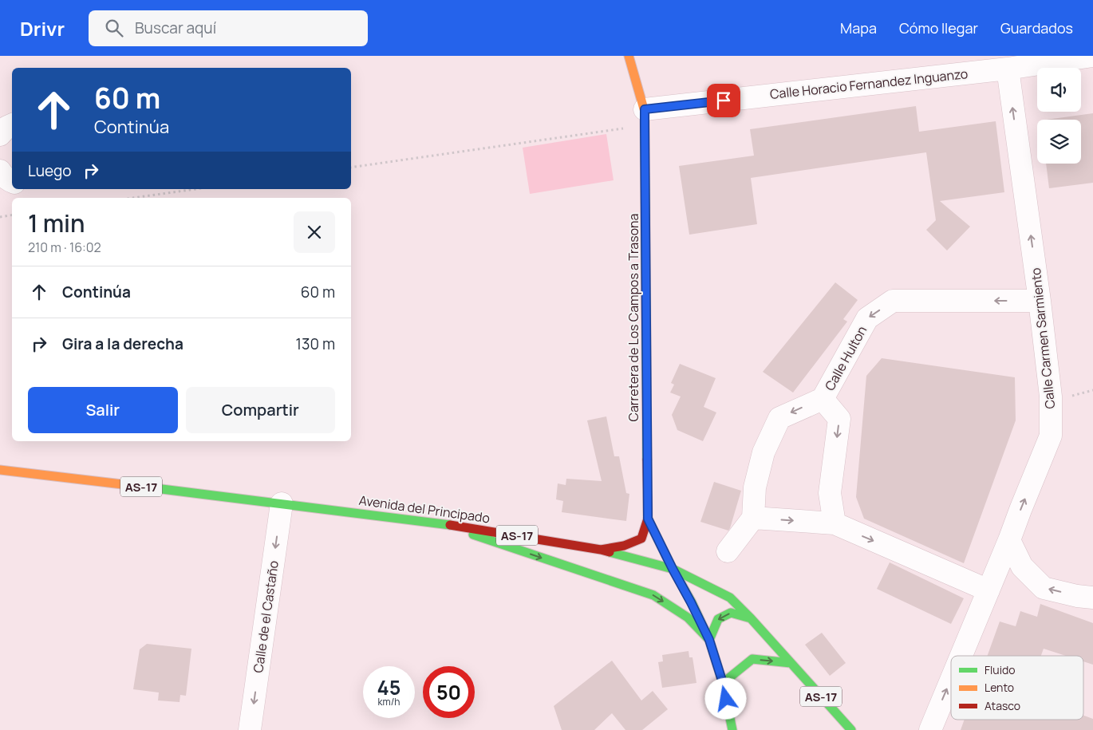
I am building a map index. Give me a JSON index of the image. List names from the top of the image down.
{
  "streets": {
    "main road": ["Carretera de Los Campos a Trasona", "AS-17", "Avenida del Principado"],
    "street": [
      "Calle Horacio Fernandez Inguanzo",
      "Calle Carmen Sarmiento",
      "Calle Hulton",
      "Calle de el Castaño"
    ]
  },
  "crossings": [
    ["Calle Horacio Fernandez Inguanzo", "Carretera de Los Campos a Trasona"],
    ["Calle Horacio Fernandez Inguanzo", "Calle Carmen Sarmiento"],
    ["Carretera de Los Campos a Trasona", "Avenida del Principado"],
    ["Calle Carmen Sarmiento", "Calle Hulton"],
    ["Avenida del Principado", "Calle de el Castaño"]
  ],
  "one_way": ["Calle Carmen Sarmiento", "Calle Hulton", "Calle de el Castaño"],
  "legend": ["Fluido", "Lento", "Atasco"],
  "page": {
    "header": "Drivr",
    "search": "Buscar aquí",
    "nav": ["Mapa", "Cómo llegar", "Guardados"],
    "turn": ["60 m", "Continúa"],
    "then": "Luego",
    "heading": ["1 min", "210 m · 16:02"],
    "list": [
      {
        "name": "Continúa",
        "value": "60 m"
      },
      {
        "name": "Gira a la derecha",
        "value": "130 m"
      }
    ],
    "buttons": ["Salir", "Compartir"],
    "speed": "45 km/h",
    "limit": "50"
  }
}
